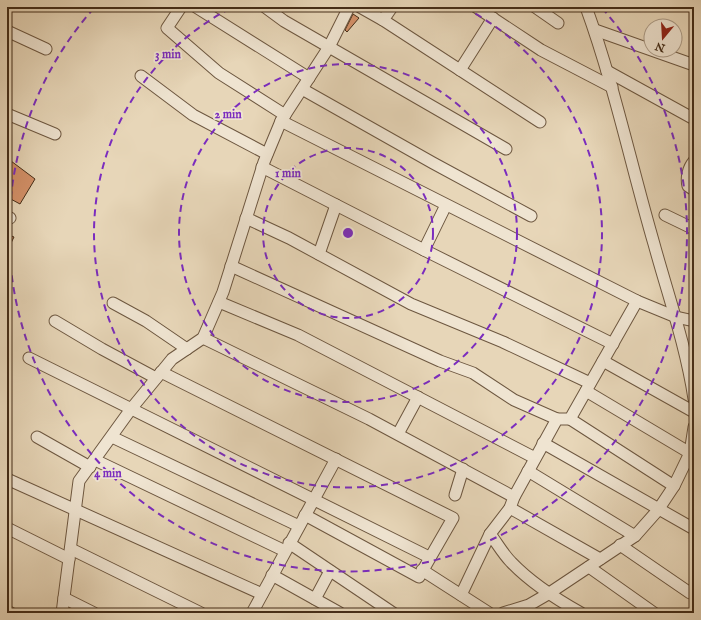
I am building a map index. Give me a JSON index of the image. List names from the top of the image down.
{
  "north": "bottom",
  "rings": [
    "3 min",
    "2 min",
    "1 min",
    "4 min"
  ]
}
